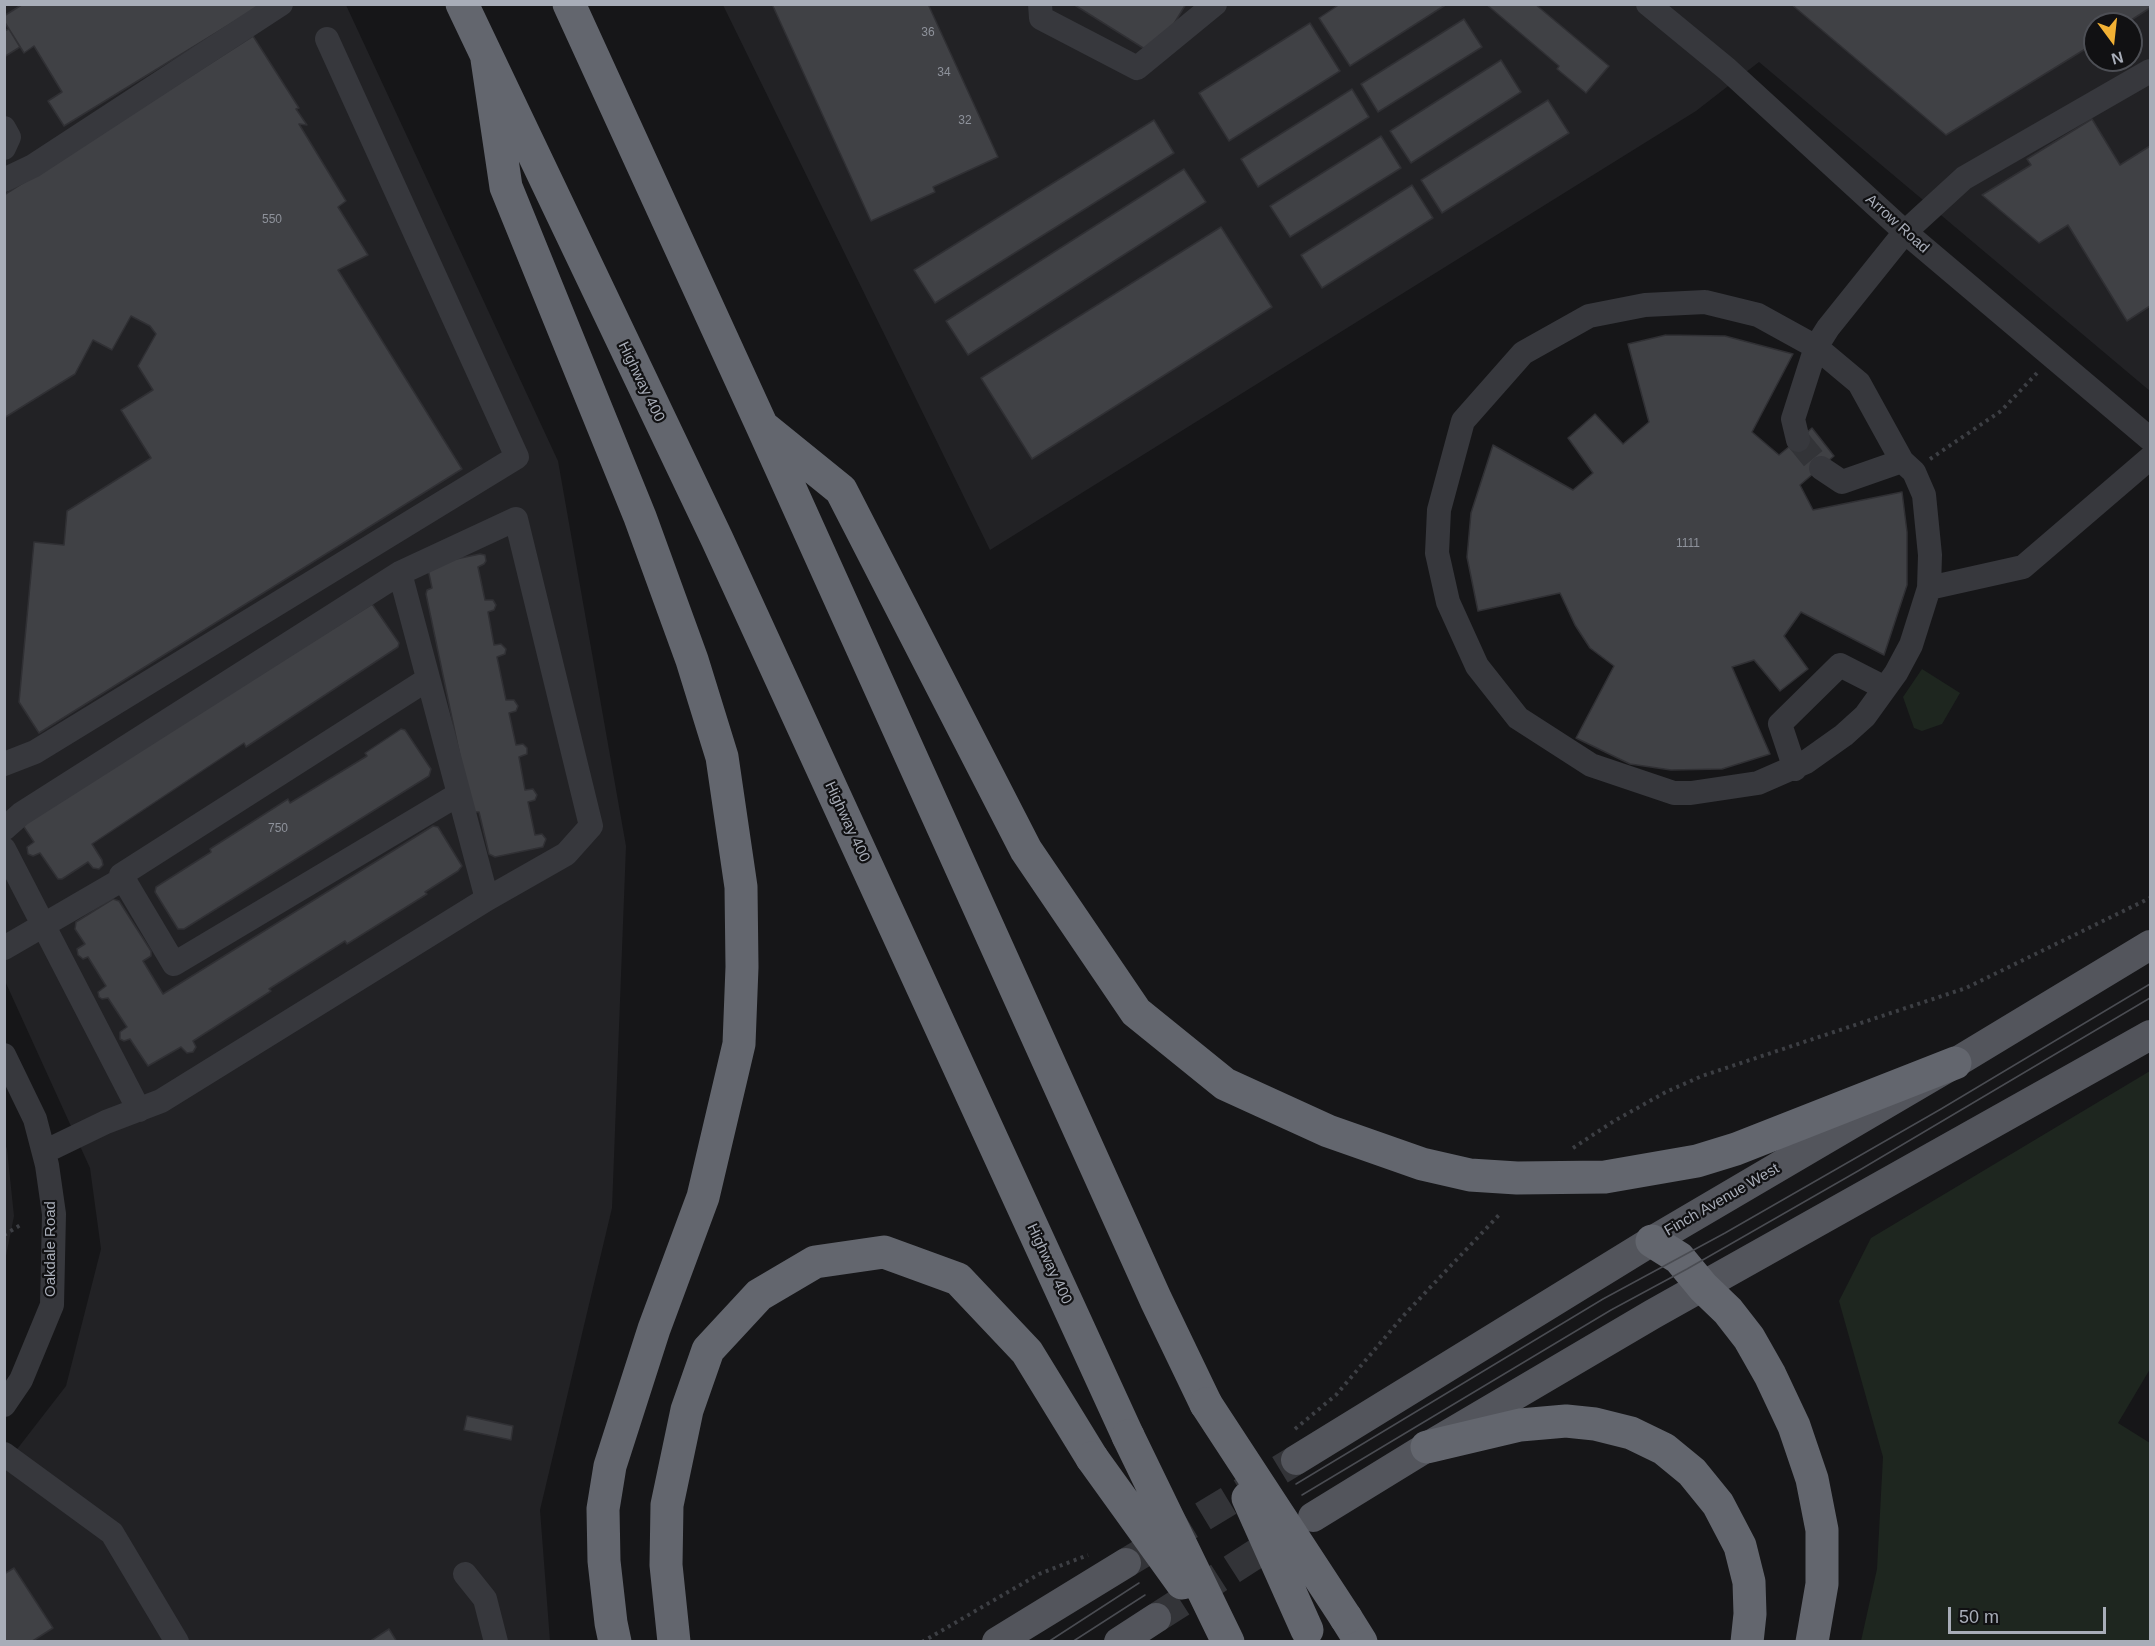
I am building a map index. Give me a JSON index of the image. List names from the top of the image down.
{
  "streets": {
    "highway": ["Highway 400"],
    "main road": ["Finch Avenue West"],
    "street": ["Arrow Road", "Oakdale Road"]
  },
  "house_numbers": [
    "36",
    "34",
    "32",
    "550",
    "1111",
    "750"
  ],
  "scale_bar": "50 m",
  "north": "bottom"
}
